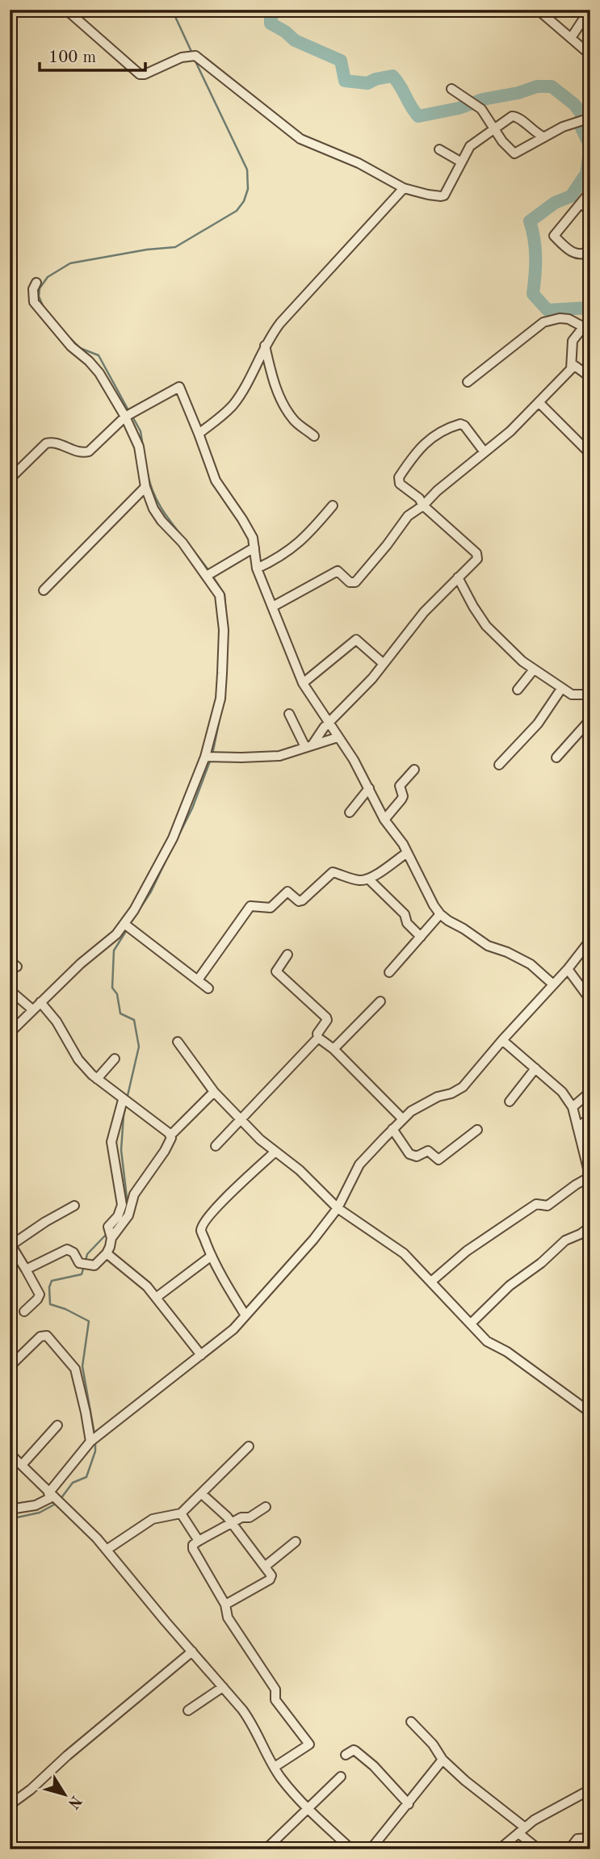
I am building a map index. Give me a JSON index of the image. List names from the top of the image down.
{
  "scale_bar": "100 m",
  "north": "bottom right"
}
